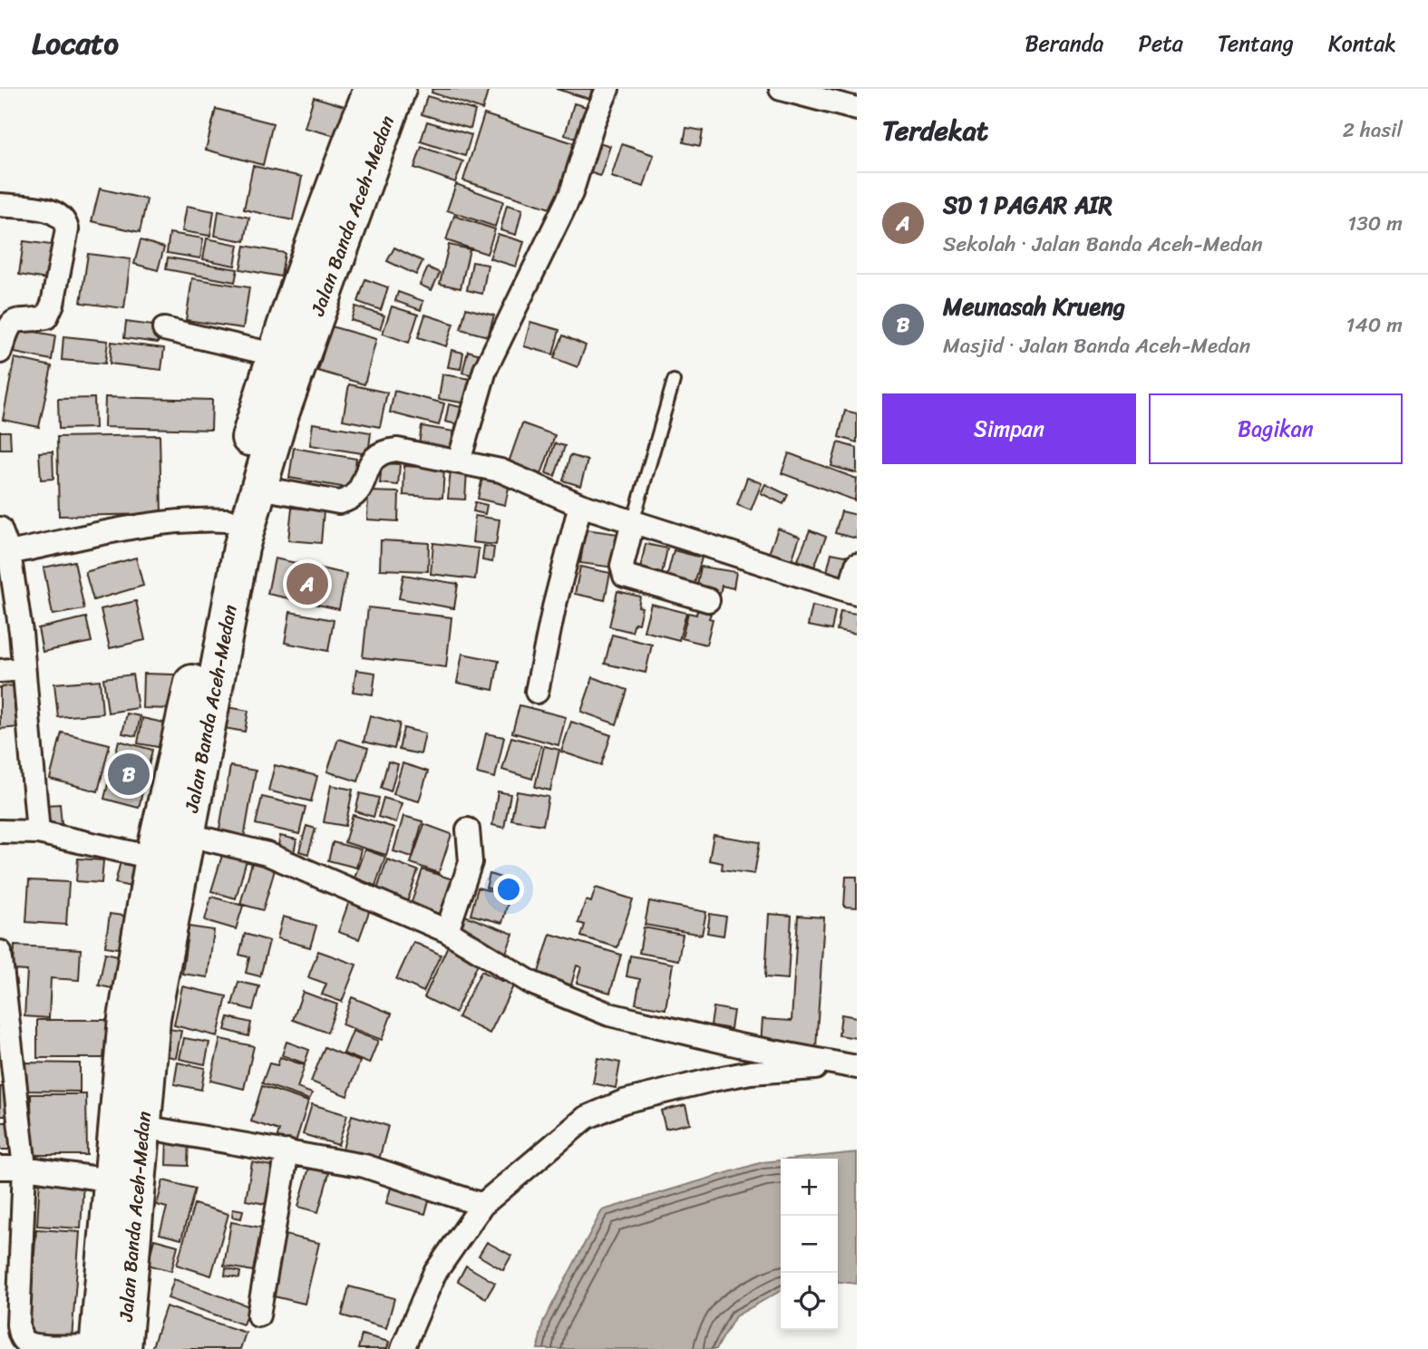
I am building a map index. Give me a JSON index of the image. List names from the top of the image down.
{
  "streets": {
    "highway": ["Jalan Banda Aceh-Medan"]
  },
  "page": {
    "header": "Locato",
    "nav": [
      "Beranda",
      "Peta",
      "Tentang",
      "Kontak"
    ],
    "heading": ["Terdekat", "2 hasil"],
    "list": [
      {
        "mark": "A",
        "name": "SD 1 PAGAR AIR",
        "note": "Sekolah · Jalan Banda Aceh-Medan",
        "value": "130 m"
      },
      {
        "mark": "B",
        "name": "Meunasah Krueng",
        "note": "Masjid · Jalan Banda Aceh-Medan",
        "value": "140 m"
      }
    ],
    "buttons": ["Simpan", "Bagikan"],
    "pins": ["A", "B"],
    "map_buttons": ["+", "−"]
  }
}
